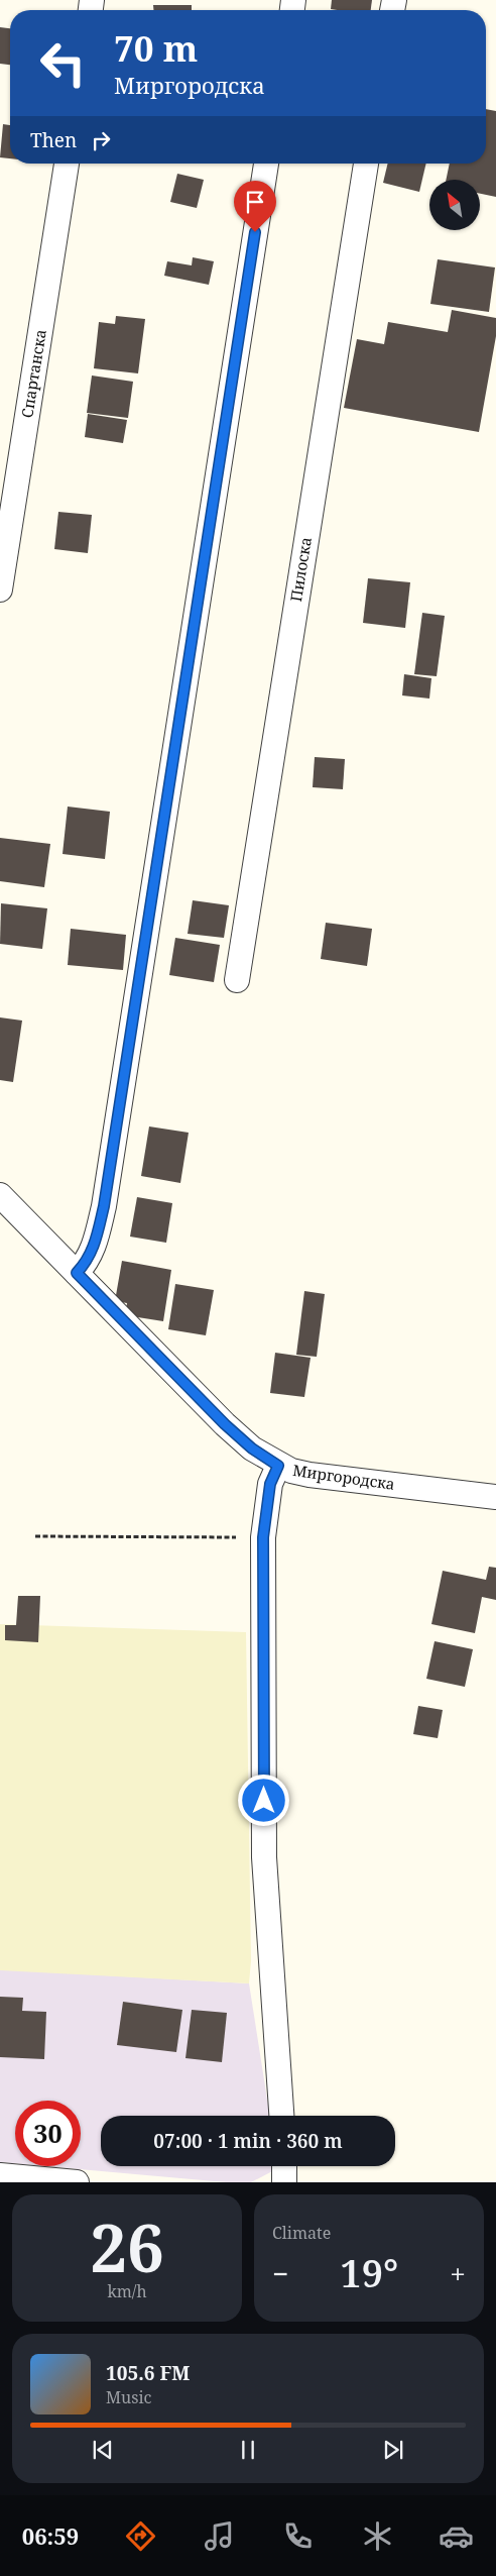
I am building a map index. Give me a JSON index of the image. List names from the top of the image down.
{
  "streets": {
    "street": ["Спартанска", "Пилоска", "Миргородска"]
  },
  "north": "top left",
  "page": {
    "turn": ["70 m", "Миргородска"],
    "then": "Then",
    "limit": "30",
    "trip": "07:00 · 1 min · 360 m",
    "tile": [
      ["26", "km/h"],
      "Climate"
    ],
    "heat": ["−", "19°", "+"],
    "song": ["105.6 FM", "Music"],
    "tabs": "06:59"
  }
}
